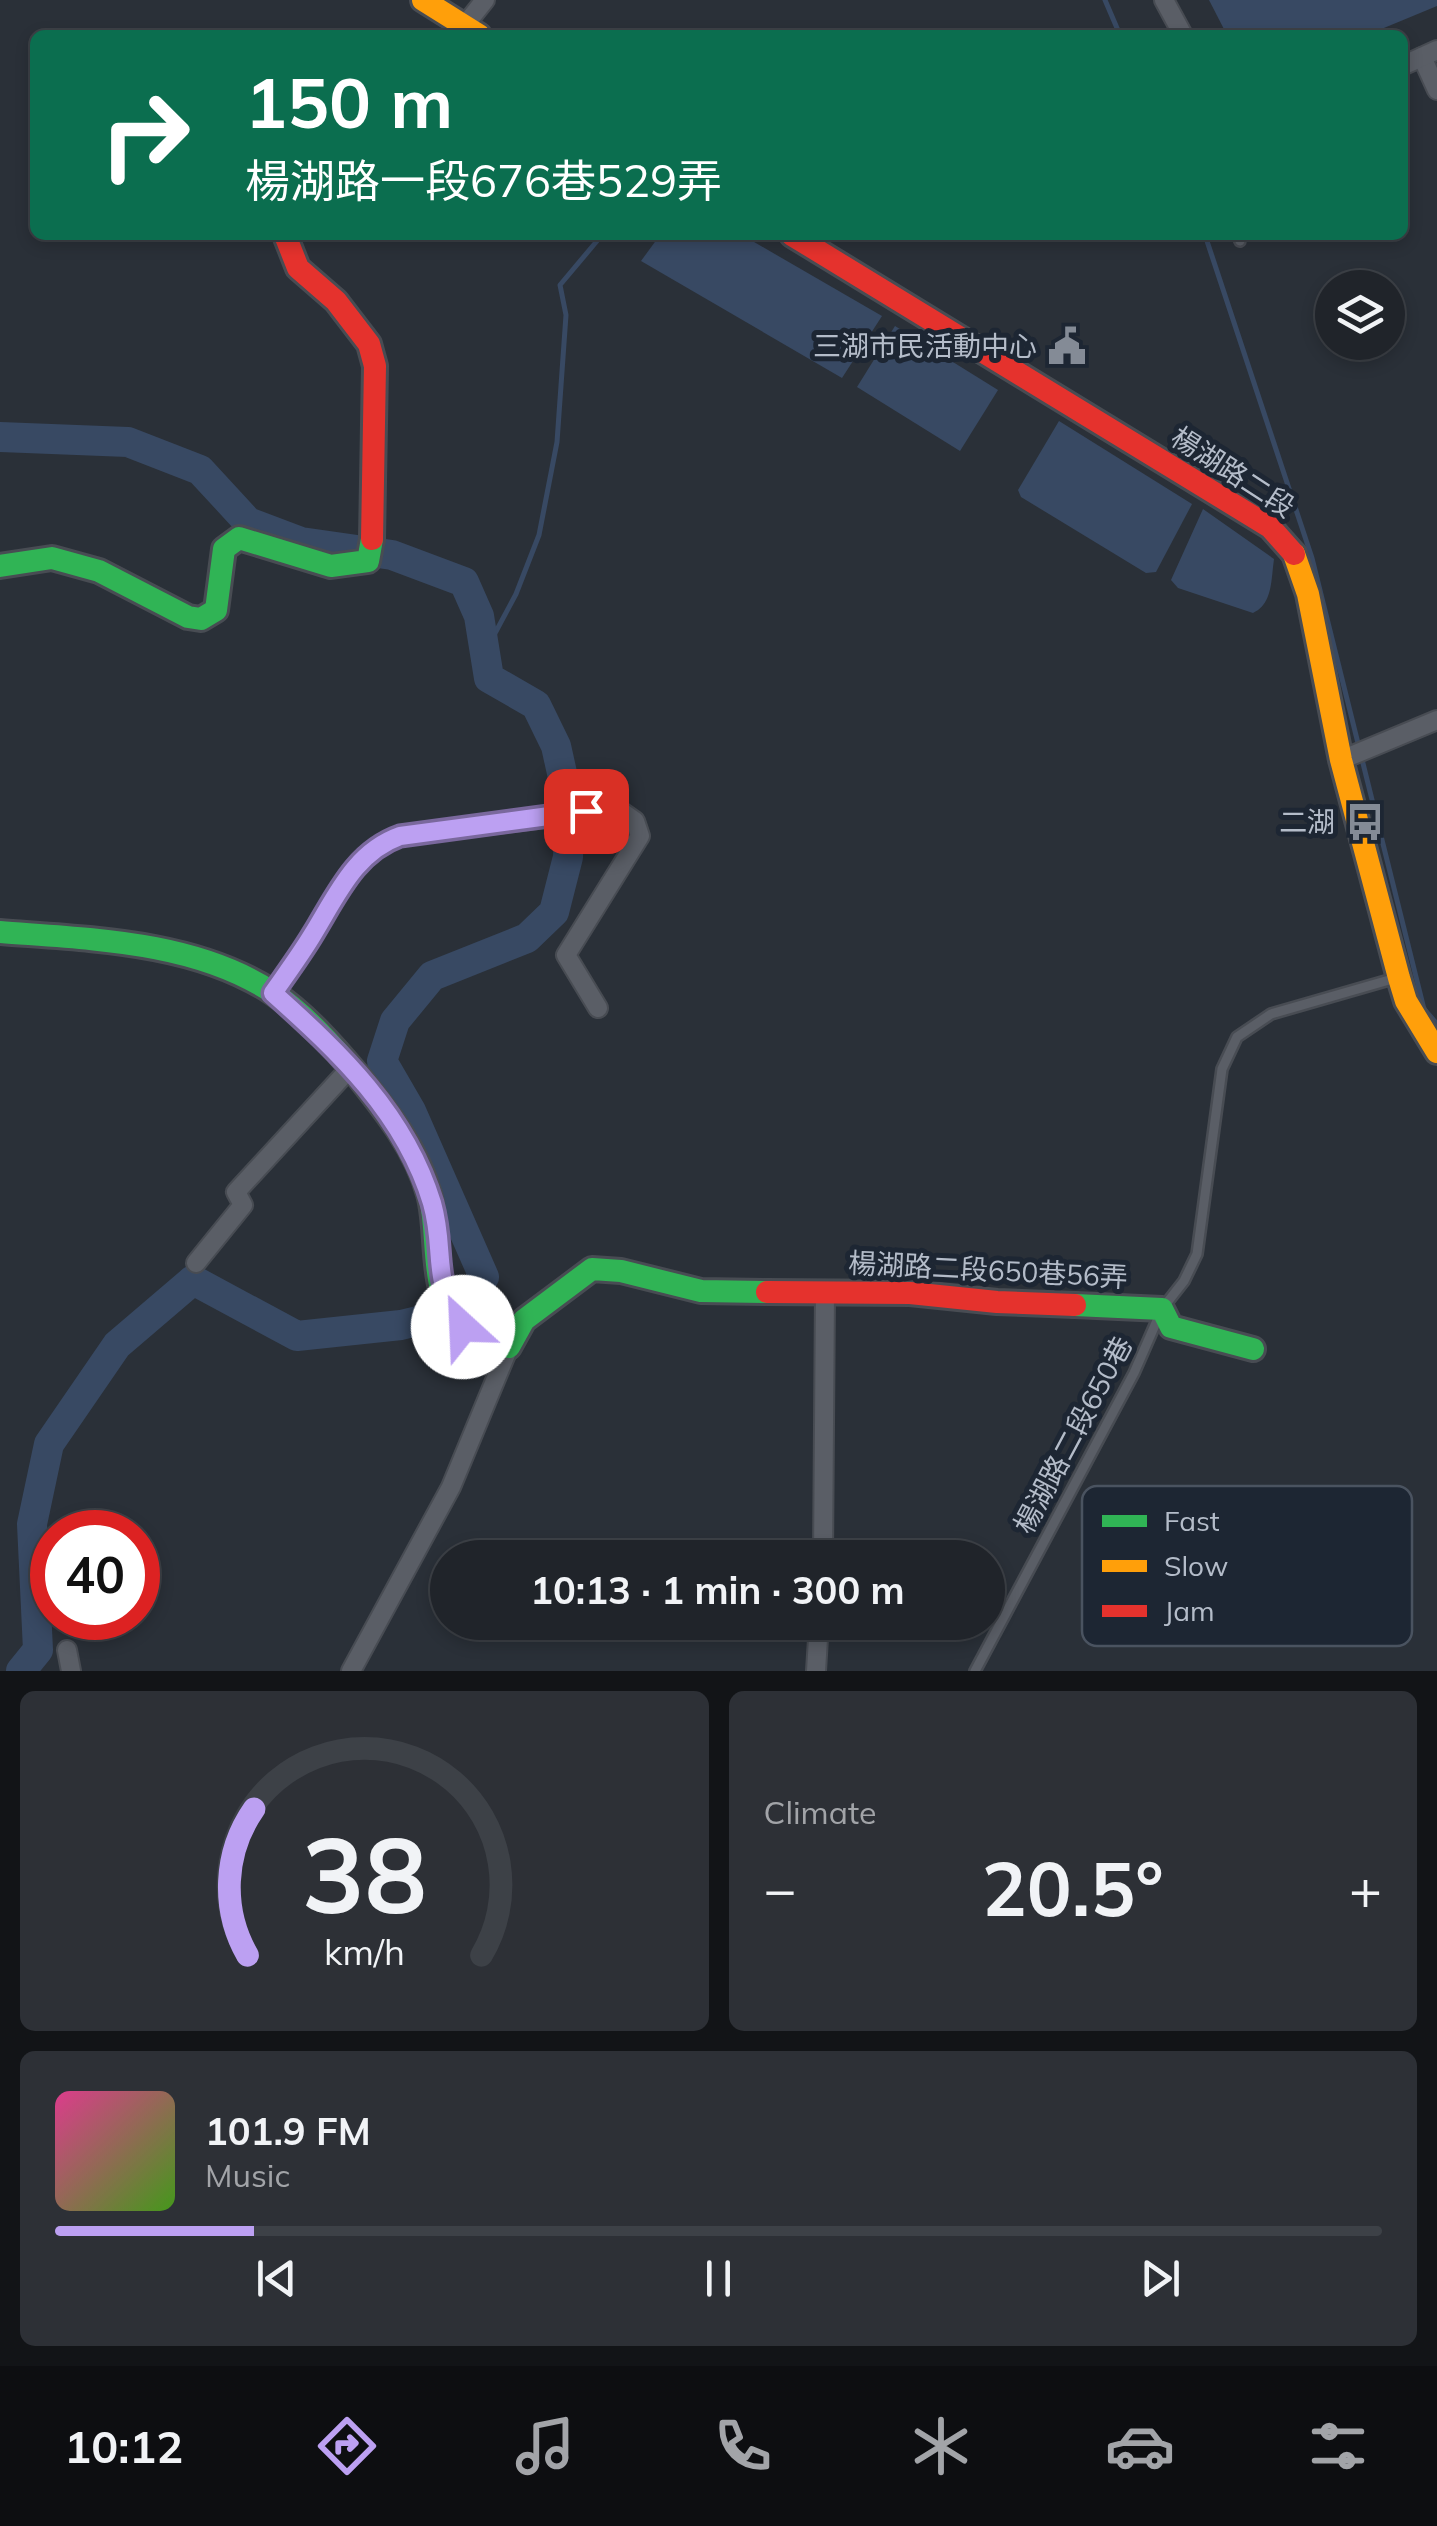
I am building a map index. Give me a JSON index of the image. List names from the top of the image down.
{
  "streets": {
    "street": ["楊湖路二段", "楊湖路二段650巷56弄"],
    "lane": ["楊湖路二段650巷"]
  },
  "crossings": [
    ["楊湖路二段", "楊湖路二段650巷"],
    ["楊湖路二段650巷56弄", "楊湖路二段650巷"]
  ],
  "places": {
    "public building": ["三湖市民活動中心"],
    "bus stop": ["二湖"]
  },
  "legend": ["Fast", "Slow", "Jam"],
  "page": {
    "turn": ["150 m", "楊湖路一段676巷529弄"],
    "limit": "40",
    "trip": "10:13 · 1 min · 300 m",
    "tile": "Climate",
    "heat": ["−", "20.5°", "+"],
    "song": ["101.9 FM", "Music"],
    "tabs": "10:12",
    "gauge": ["38", "km/h"]
  }
}
